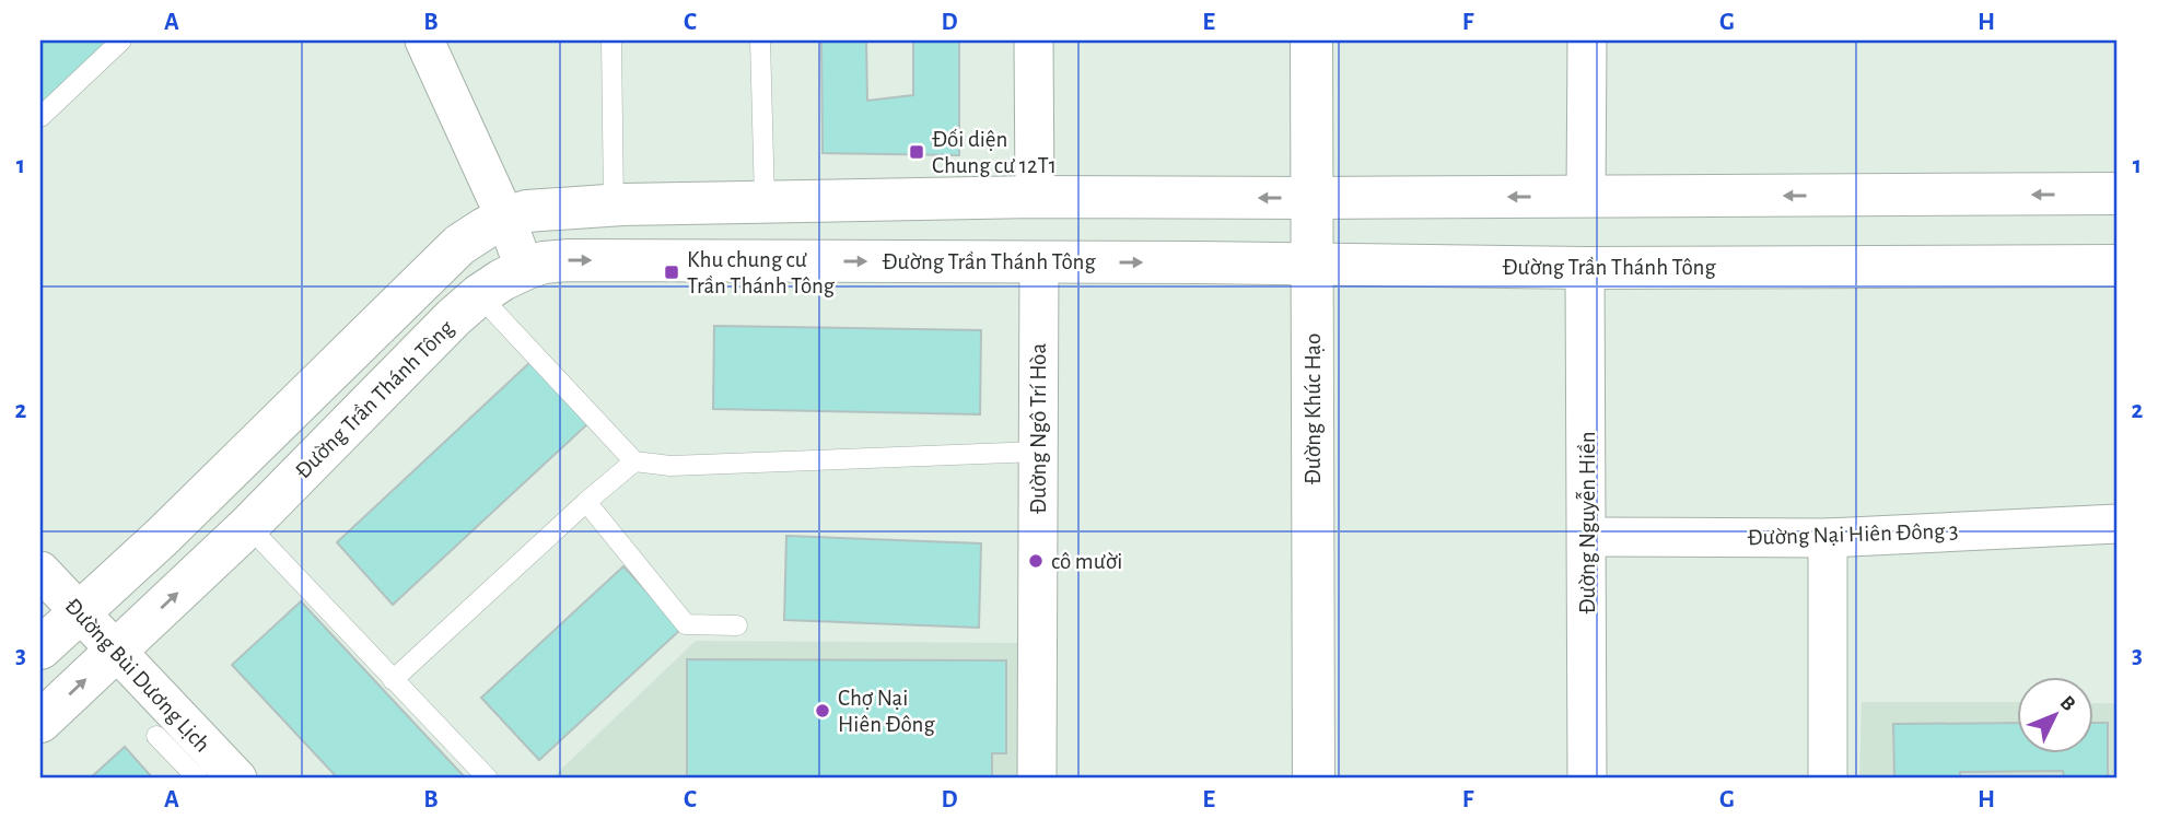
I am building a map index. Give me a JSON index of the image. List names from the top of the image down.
{
  "streets": {
    "street": [
      "Đường Trần Thánh Tông",
      "Đường Khúc Hạo",
      "Đường Ngô Trí Hòa",
      "Đường Nguyễn Hiền",
      "Đường Nại Hiên Đông 3",
      "Đường Bùi Dương Lịch"
    ]
  },
  "crossings": [
    ["Đường Trần Thánh Tông", "Đường Khúc Hạo"],
    ["Đường Trần Thánh Tông", "Đường Ngô Trí Hòa"],
    ["Đường Trần Thánh Tông", "Đường Nguyễn Hiền"],
    ["Đường Trần Thánh Tông", "Đường Bùi Dương Lịch"],
    ["Đường Nguyễn Hiền", "Đường Nại Hiên Đông 3"]
  ],
  "places": {
    "transit": ["Đối diện Chung cư 12T1", "Khu chung cư Trần Thánh Tông"],
    "other": ["cô mười", "Chợ Nại Hiên Đông"]
  },
  "north": "top right",
  "grid": {
    "columns": [
      "A",
      "B",
      "C",
      "D",
      "E",
      "F",
      "G",
      "H"
    ],
    "rows": ["1", "2", "3"]
  }
}
